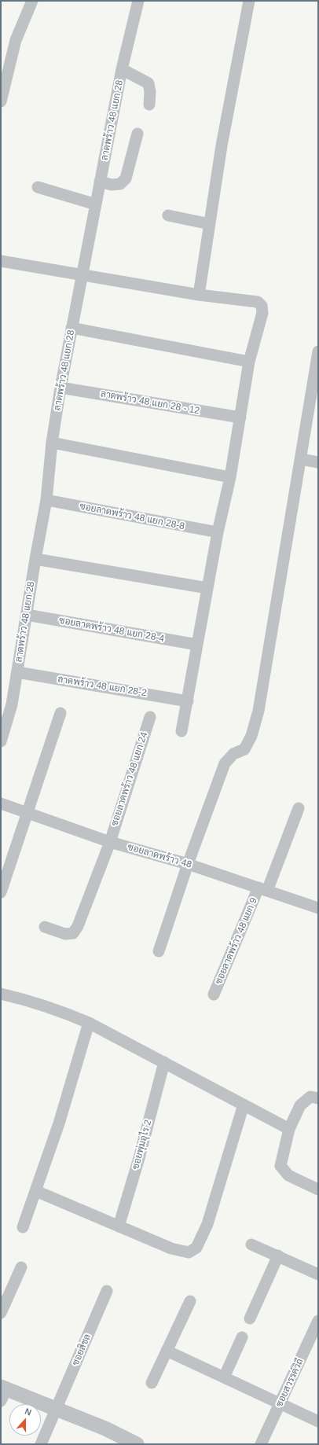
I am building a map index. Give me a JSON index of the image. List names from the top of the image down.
{
  "streets": {
    "street": [
      "ลาดพร้าว 48 แยก 28",
      "ลาดพร้าว 48 แยก 28 - 12",
      "ซอยลาดพร้าว 48 แยก 28-8",
      "ซอยลาดพร้าว 48 แยก 28-4",
      "ลาดพร้าว 48 แยก 28-2",
      "ซอยลาดพร้าว 48 แยก 24",
      "ซอยลาดพร้าว 48",
      "ซอยลาดพร้าว 48 แยก 9",
      "ซอยพุ่มอุไร 2",
      "ซอยสิชล",
      "ซอยสวรรค์วิถี"
    ]
  },
  "crossings": [
    ["ลาดพร้าว 48 แยก 28", "ลาดพร้าว 48 แยก 28 - 12"],
    ["ลาดพร้าว 48 แยก 28", "ซอยลาดพร้าว 48 แยก 28-8"],
    ["ลาดพร้าว 48 แยก 28", "ซอยลาดพร้าว 48 แยก 28-4"],
    ["ลาดพร้าว 48 แยก 28", "ลาดพร้าว 48 แยก 28-2"],
    ["ซอยลาดพร้าว 48 แยก 24", "ซอยลาดพร้าว 48"],
    ["ซอยลาดพร้าว 48", "ซอยลาดพร้าว 48 แยก 9"]
  ],
  "north": "top"
}
